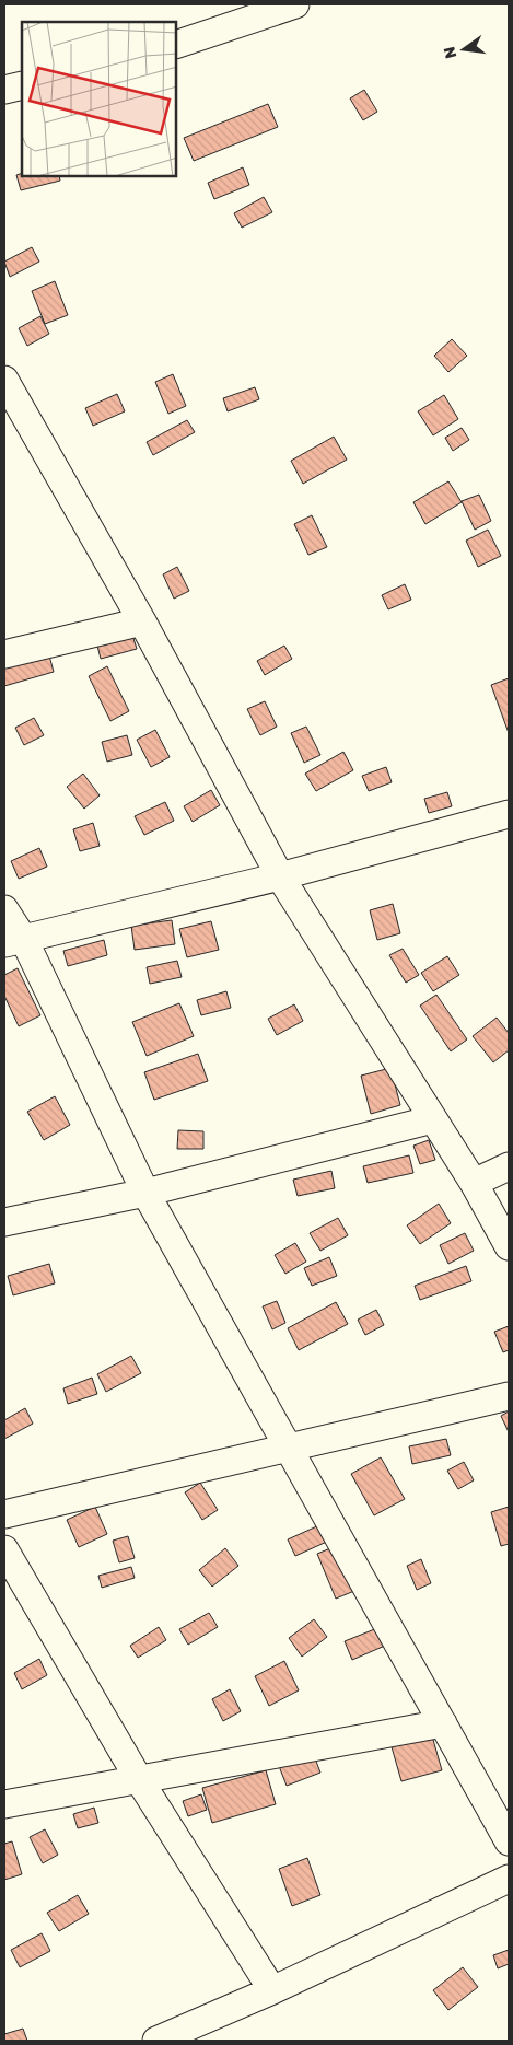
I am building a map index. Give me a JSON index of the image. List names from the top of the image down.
{
  "north": "left"
}
